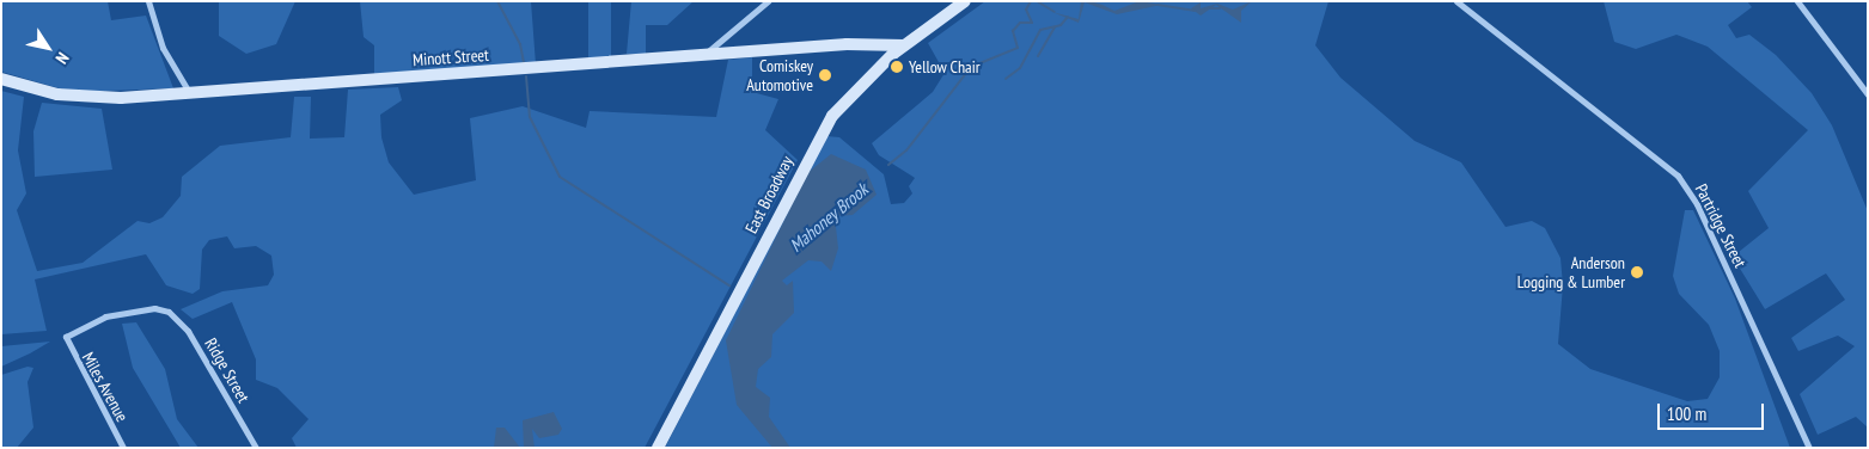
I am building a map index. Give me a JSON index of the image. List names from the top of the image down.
{
  "streets": {
    "street": [
      "Minott Street",
      "East Broadway",
      "Partridge Street",
      "Ridge Street",
      "Miles Avenue"
    ]
  },
  "crossings": [
    ["Minott Street", "East Broadway"],
    ["Ridge Street", "Miles Avenue"]
  ],
  "water": ["Mahoney Brook"],
  "places": ["Yellow Chair", "Comiskey Automotive", "Anderson Logging & Lumber"],
  "scale_bar": "100 m",
  "north": "bottom right"
}
